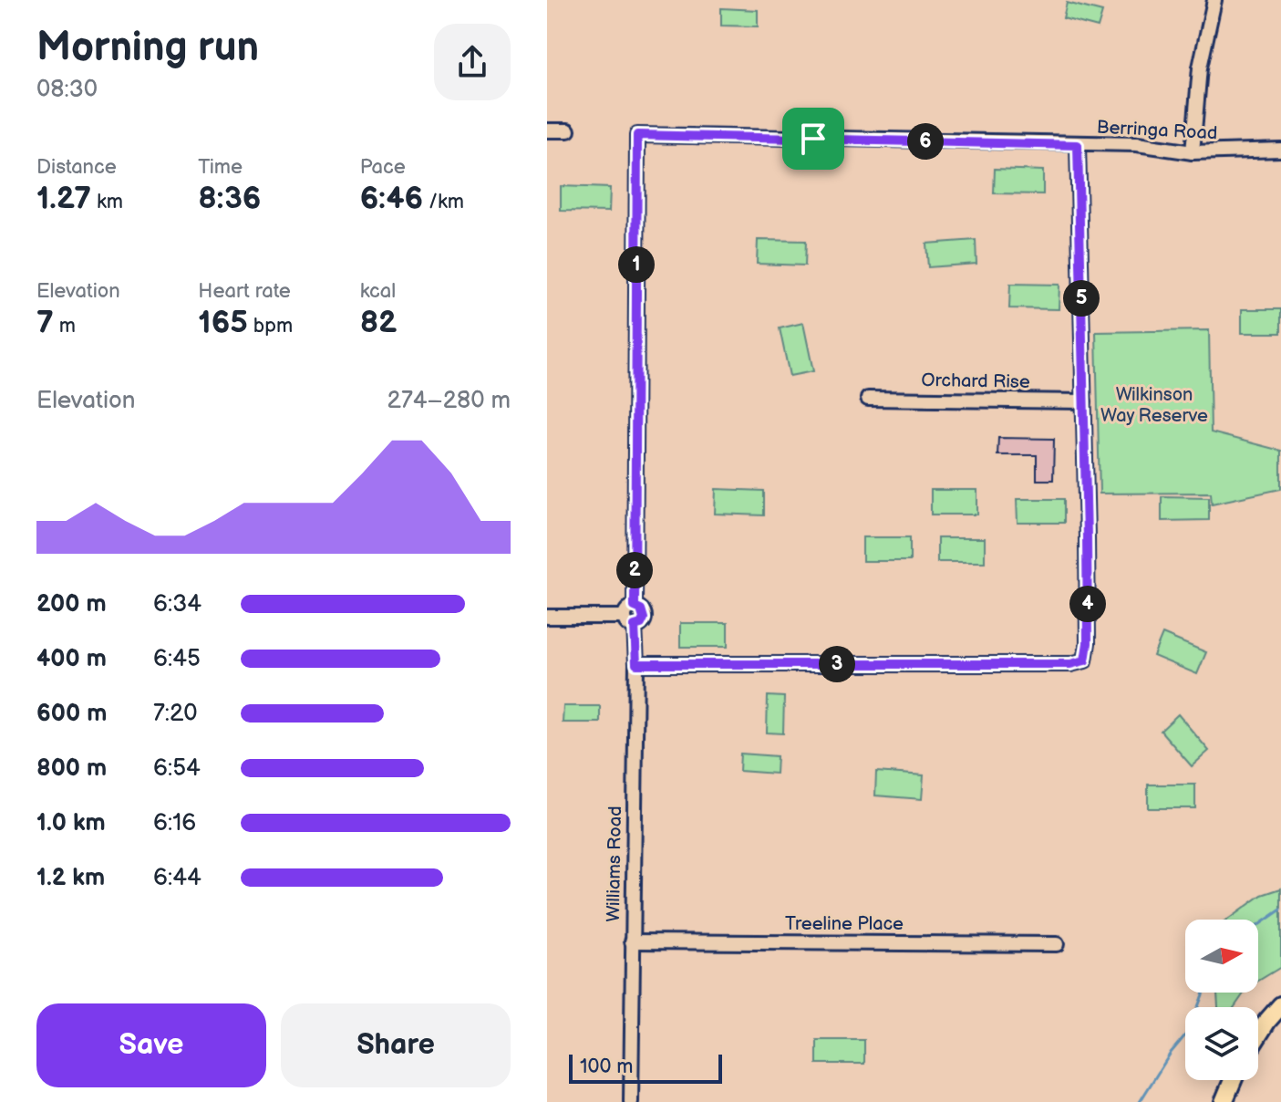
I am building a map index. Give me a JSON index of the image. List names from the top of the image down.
{
  "streets": {
    "street": [
      "Berringa Road",
      "Orchard Rise",
      "Williams Road",
      "Treeline Place"
    ]
  },
  "crossings": [
    ["Berringa Road", "Williams Road"],
    ["Williams Road", "Treeline Place"]
  ],
  "parks": ["Wilkinson Way Reserve"],
  "scale_bar": "100 m",
  "north": "right",
  "page": {
    "heading": ["Morning run", "08:30"],
    "pins": [
      "6",
      "1",
      "5",
      "2",
      "4",
      "3"
    ],
    "stats": [
      ["Distance", "1.27 km"],
      ["Time", "8:36"],
      ["Pace", "6:46 /km"],
      ["Elevation", "7 m"],
      ["Heart rate", "165 bpm"],
      ["kcal", "82"]
    ],
    "chart": ["Elevation", "274–280 m"],
    "list": [
      {
        "name": "200 m",
        "note": "6:34"
      },
      {
        "name": "400 m",
        "note": "6:45"
      },
      {
        "name": "600 m",
        "note": "7:20"
      },
      {
        "name": "800 m",
        "note": "6:54"
      },
      {
        "name": "1.0 km",
        "note": "6:16"
      },
      {
        "name": "1.2 km",
        "note": "6:44"
      }
    ],
    "buttons": ["Save", "Share"],
    "scale": "100 m"
  }
}
